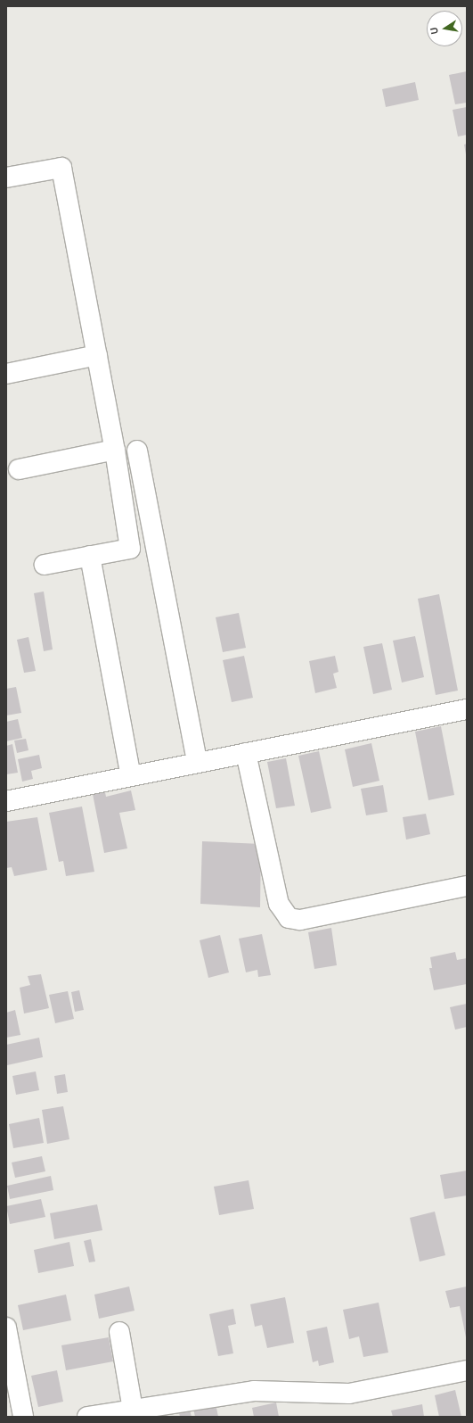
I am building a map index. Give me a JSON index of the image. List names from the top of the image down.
{
  "north": "left"
}
